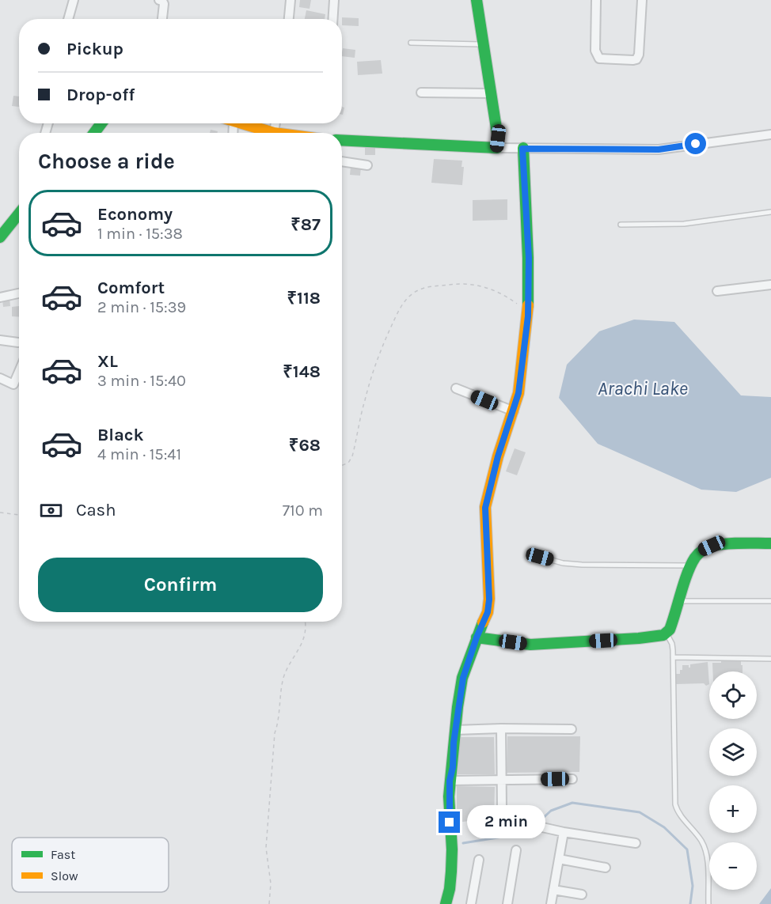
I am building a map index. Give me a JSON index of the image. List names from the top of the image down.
{
  "water": ["Arachi Lake"],
  "legend": ["Fast", "Slow"],
  "page": {
    "banner": ["Pickup", "Drop-off"],
    "heading": "Choose a ride",
    "list": [
      {
        "name": "Economy",
        "note": "1 min · 15:38",
        "value": "₹87"
      },
      {
        "name": "Comfort",
        "note": "2 min · 15:39",
        "value": "₹118"
      },
      {
        "name": "XL",
        "note": "3 min · 15:40",
        "value": "₹148"
      },
      {
        "name": "Black",
        "note": "4 min · 15:41",
        "value": "₹68"
      }
    ],
    "pay": ["Cash", "710 m"],
    "buttons": "Confirm",
    "map_buttons": ["+", "−"],
    "bubble": "2 min"
  }
}
